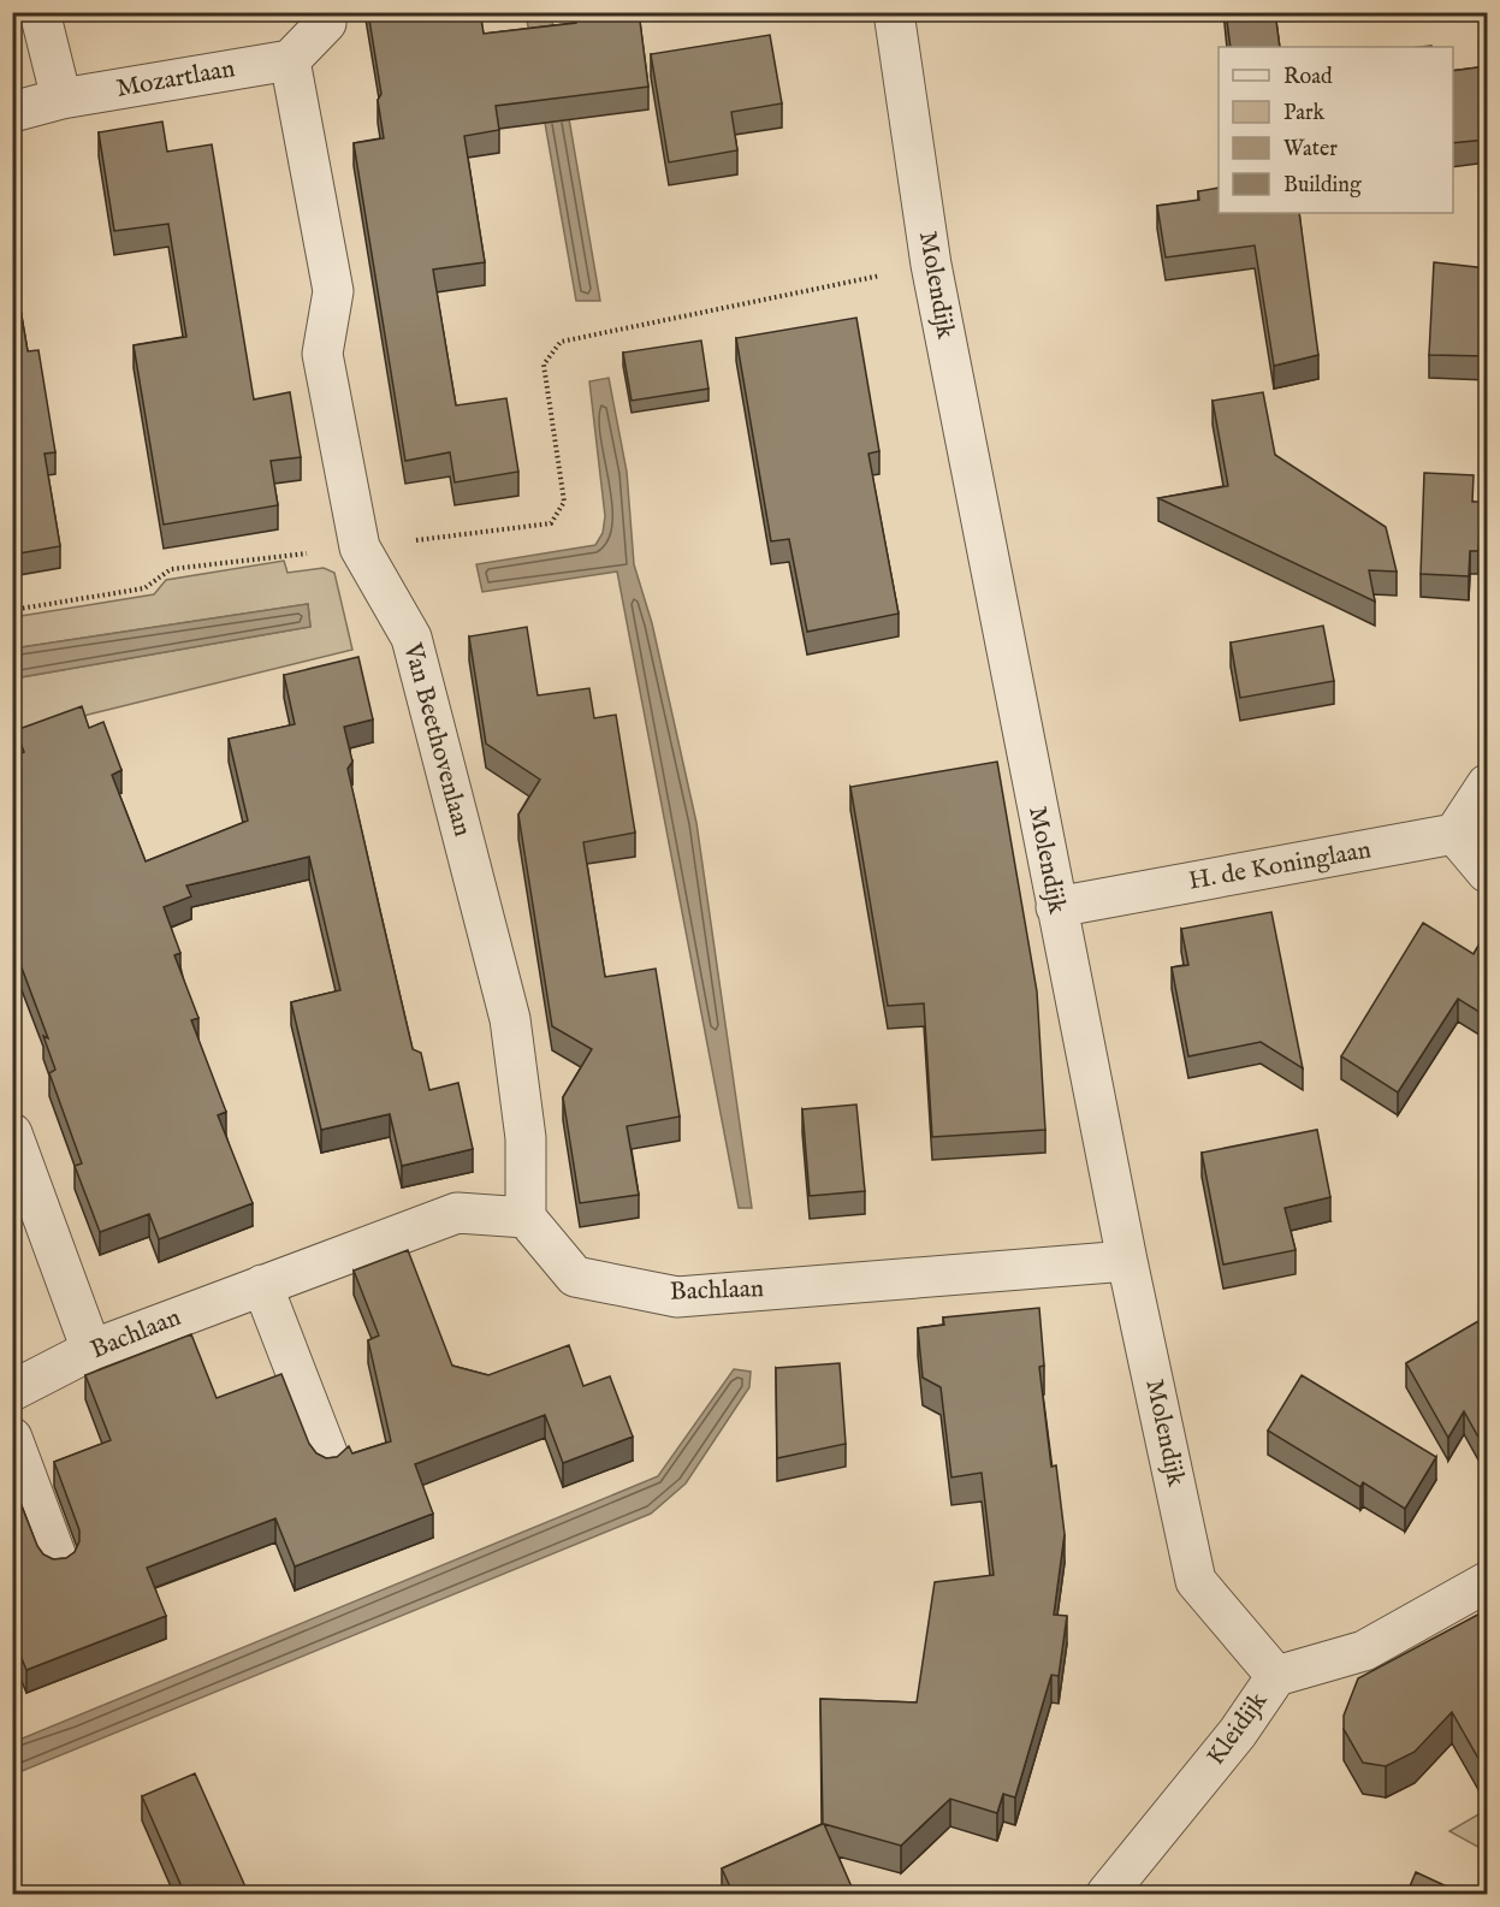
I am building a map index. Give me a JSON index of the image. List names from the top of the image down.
{
  "streets": {
    "street": [
      "Mozartlaan",
      "Molendijk",
      "Van Beethovenlaan",
      "H. de Koninglaan",
      "Bachlaan",
      "Kleidijk"
    ]
  },
  "crossings": [
    ["Mozartlaan", "Van Beethovenlaan"],
    ["Molendijk", "H. de Koninglaan"],
    ["Molendijk", "Bachlaan"],
    ["Molendijk", "Kleidijk"],
    ["Van Beethovenlaan", "Bachlaan"]
  ],
  "legend": [
    "Road",
    "Park",
    "Water",
    "Building"
  ]
}
